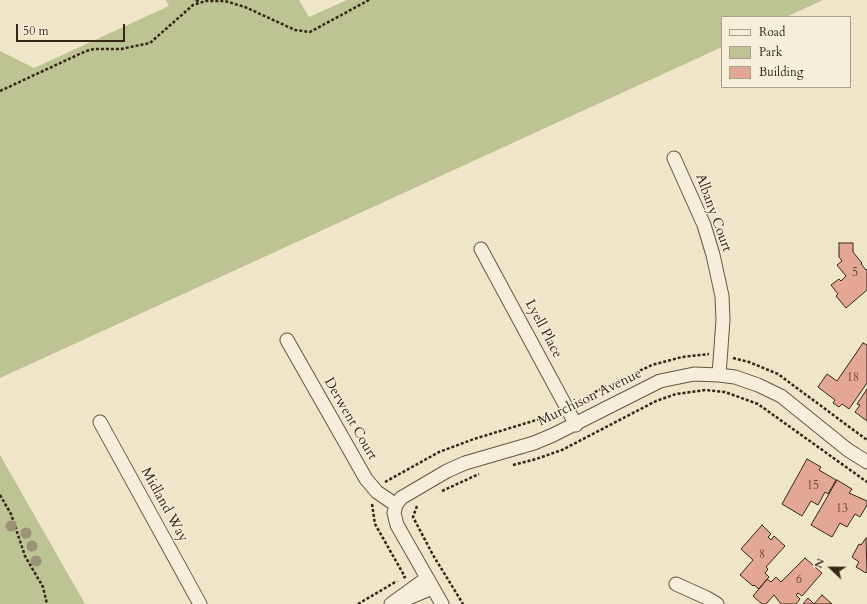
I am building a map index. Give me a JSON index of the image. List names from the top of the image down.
{
  "streets": {
    "street": [
      "Albany Court",
      "Lyell Place",
      "Murchison Avenue",
      "Derwent Court",
      "Midland Way"
    ]
  },
  "crossings": [
    ["Albany Court", "Murchison Avenue"],
    ["Lyell Place", "Murchison Avenue"],
    ["Murchison Avenue", "Derwent Court"]
  ],
  "house_numbers": [
    "5",
    "18",
    "15",
    "13",
    "8",
    "6"
  ],
  "legend": ["Road", "Park", "Building"],
  "scale_bar": "50 m",
  "north": "left"
}
